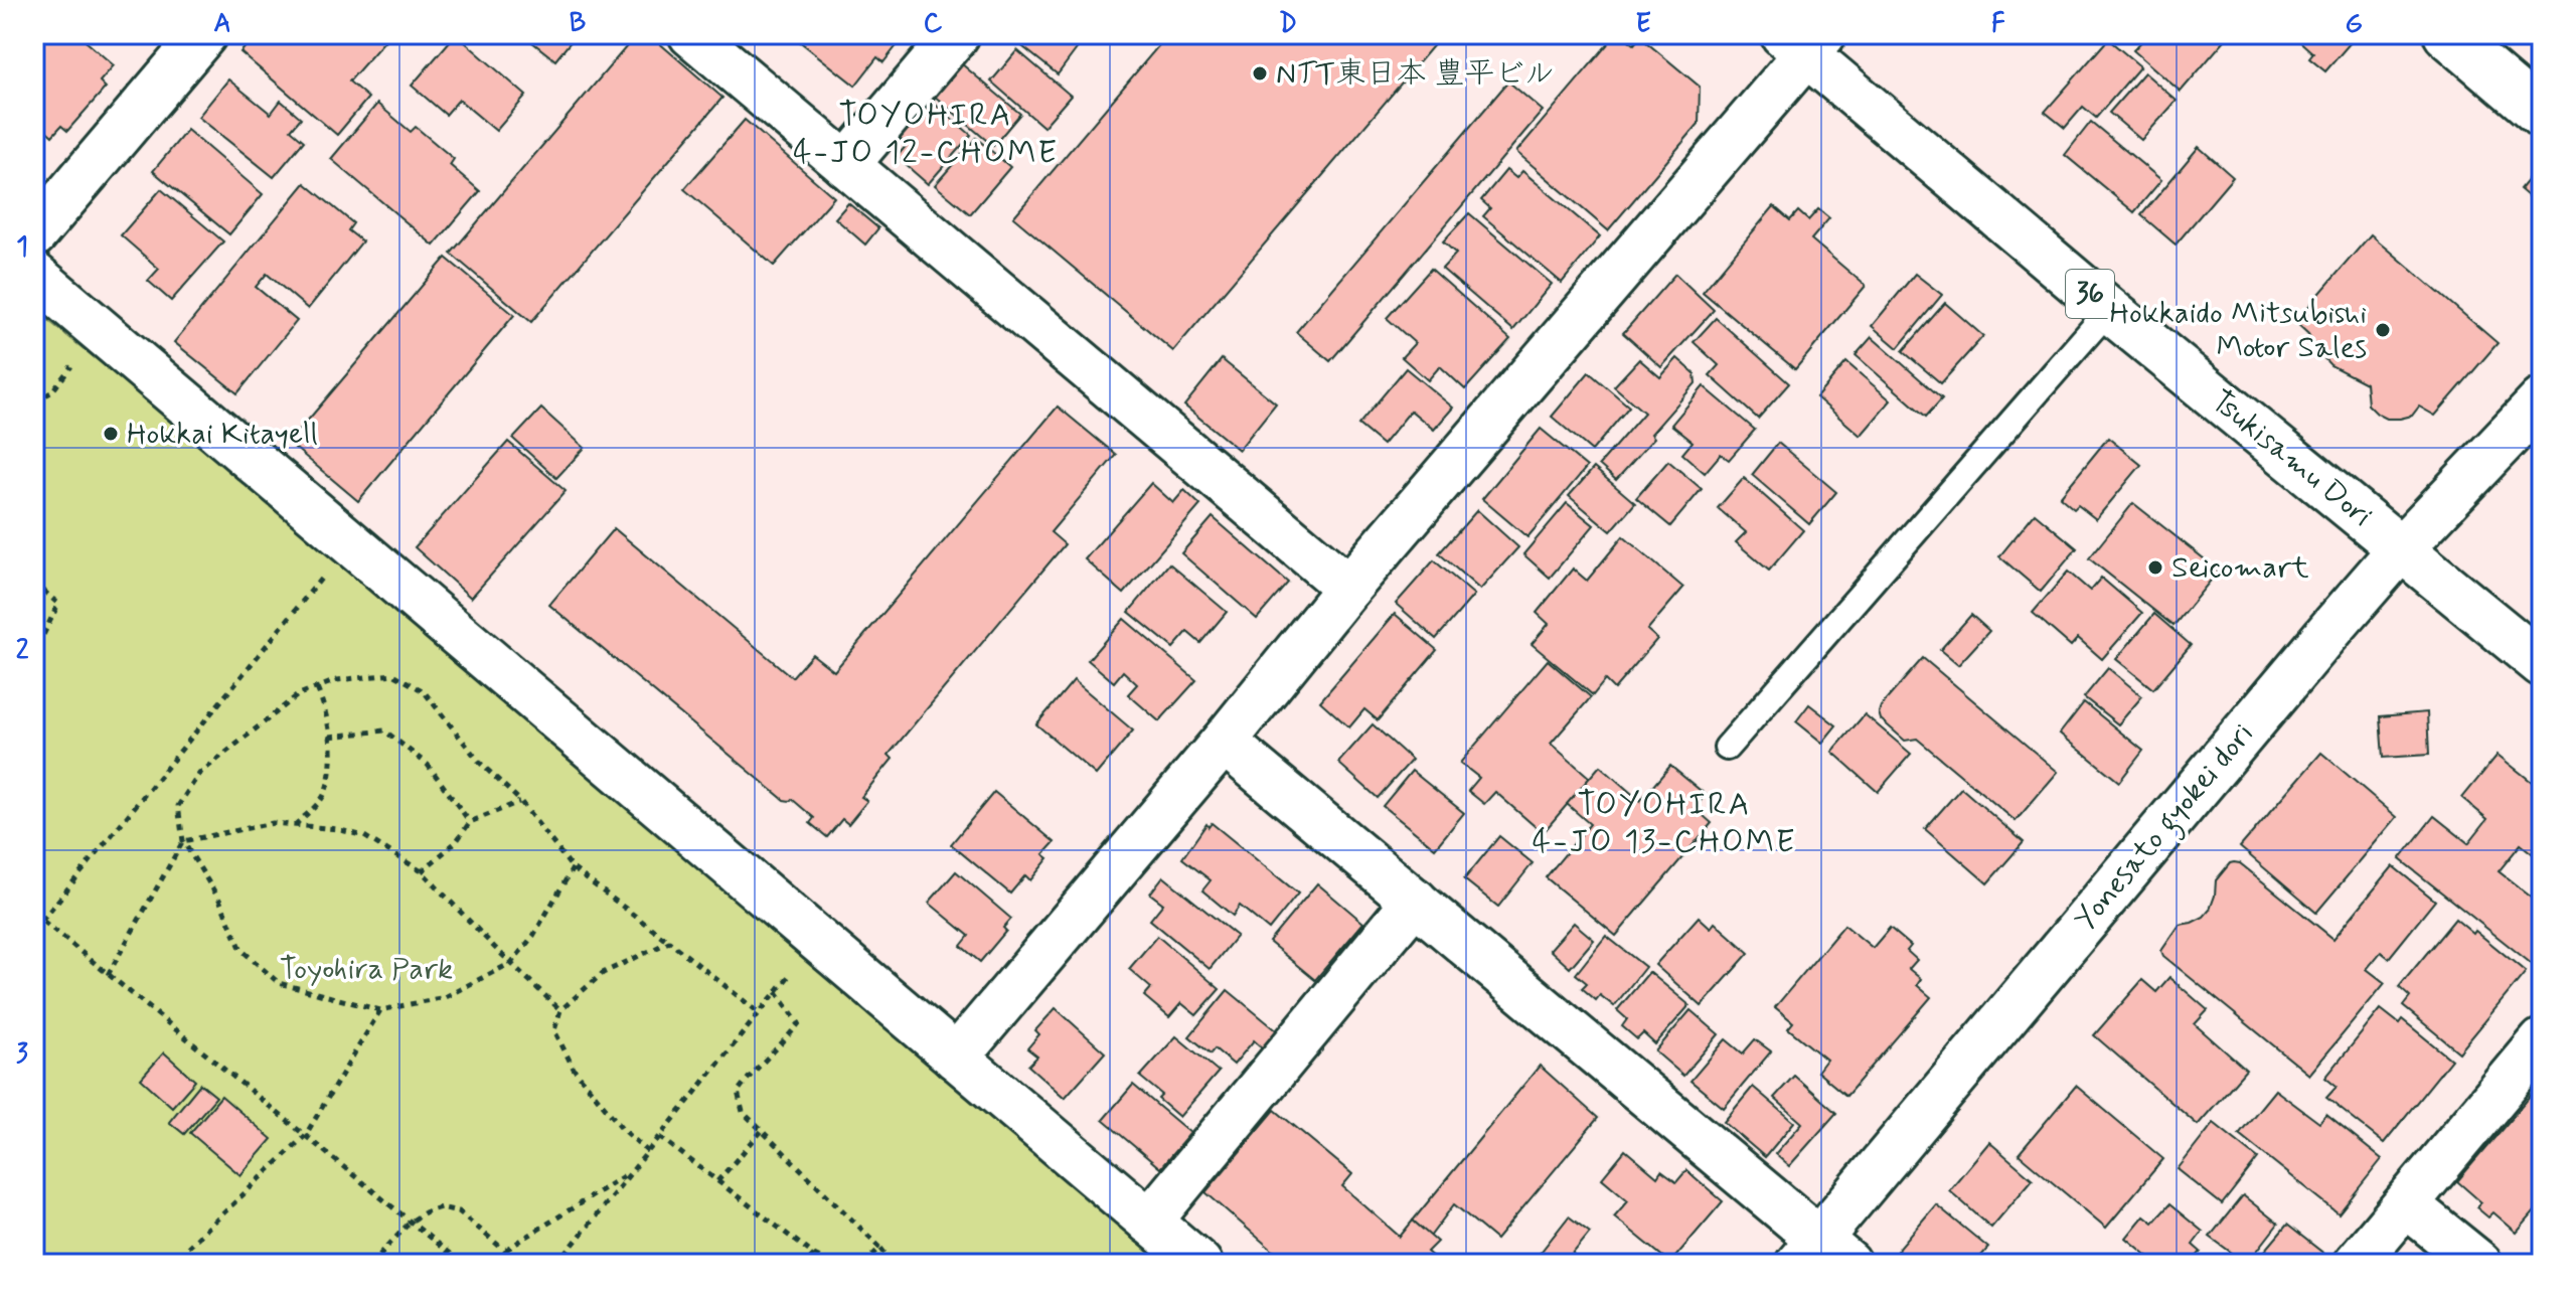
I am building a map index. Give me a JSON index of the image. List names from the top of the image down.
{
  "streets": {
    "main road": ["36", "Tsukisamu Dori", "Yonesato gyokei dori"]
  },
  "crossings": [
    ["Tsukisamu Dori", "Yonesato gyokei dori"]
  ],
  "districts": ["TOYOHIRA 4-JO 12-CHOME", "TOYOHIRA 4-JO 13-CHOME"],
  "parks": ["Toyohira Park"],
  "places": [
    "NTT東日本 豊平ビル",
    "Hokkaido Mitsubishi Motor Sales",
    "Hokkai Kitayell",
    "Seicomart"
  ],
  "grid": {
    "columns": [
      "A",
      "B",
      "C",
      "D",
      "E",
      "F",
      "G"
    ],
    "rows": ["1", "2", "3"]
  }
}
